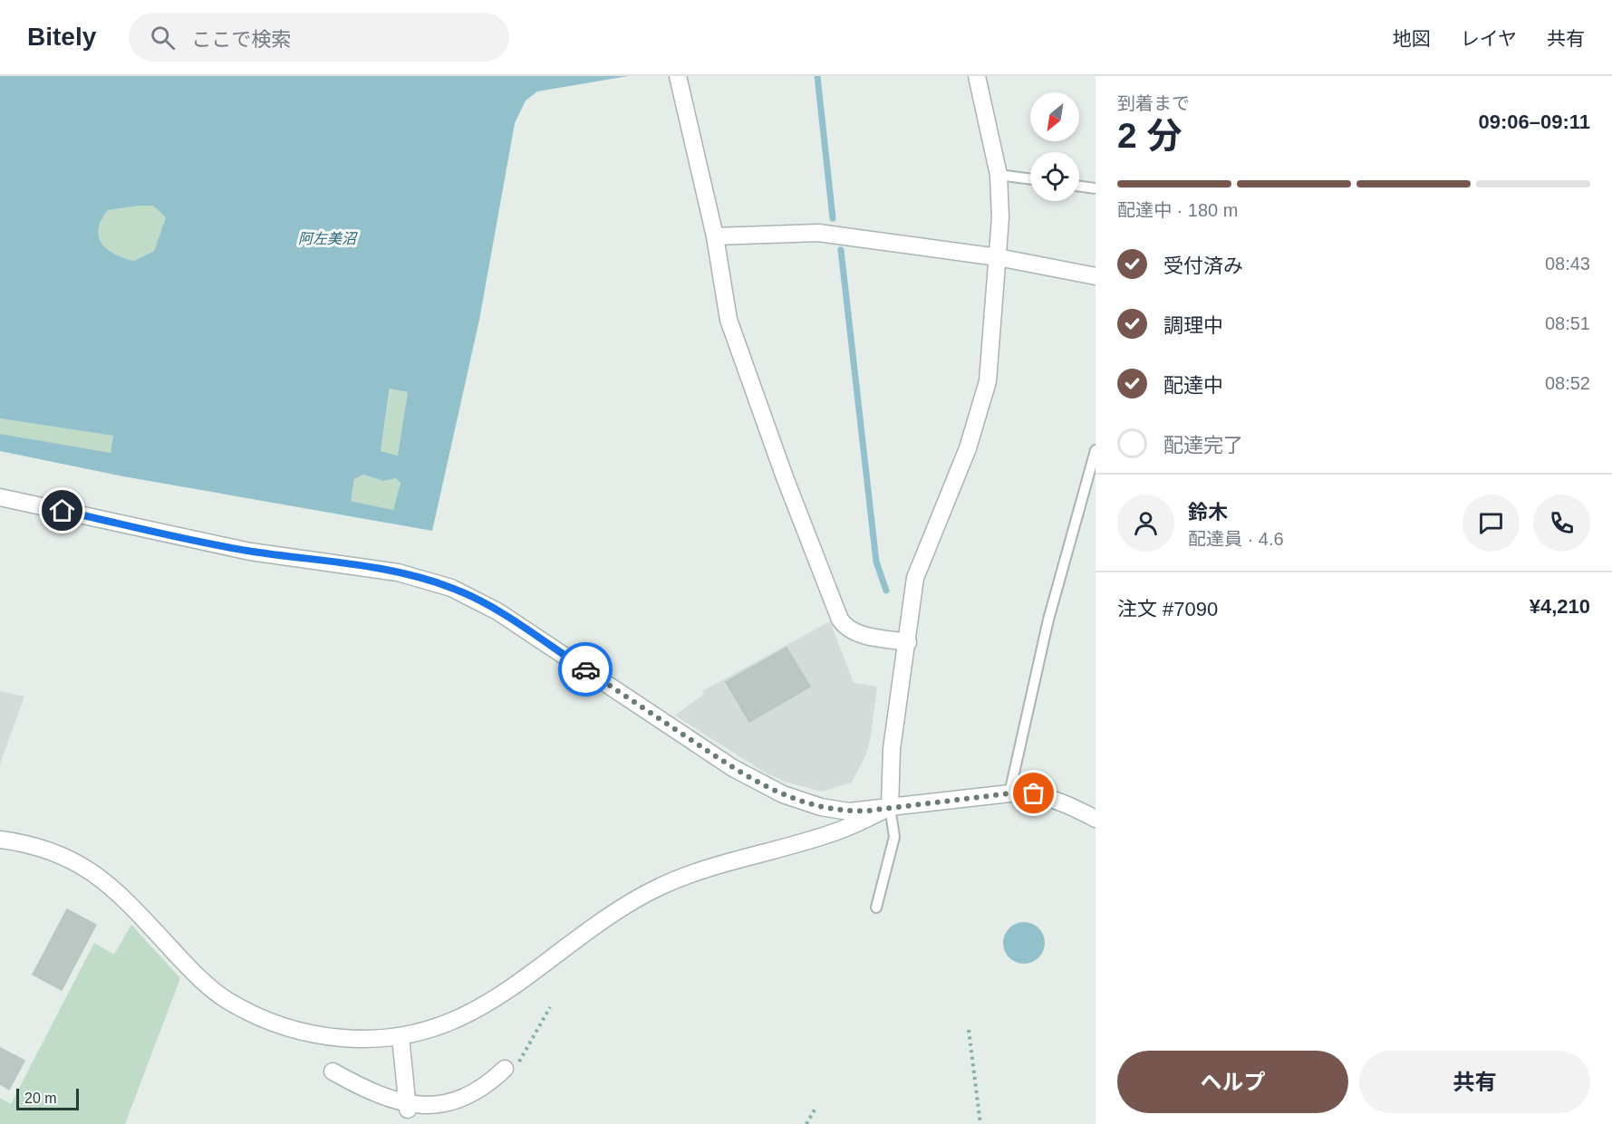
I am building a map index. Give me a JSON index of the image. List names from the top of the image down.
{
  "water": ["阿左美沼"],
  "scale_bar": "20 m",
  "north": "bottom left",
  "page": {
    "header": "Bitely",
    "search": "ここで検索",
    "nav": ["地図", "レイヤ", "共有"],
    "heading": ["2 分", "到着まで", "09:06–09:11"],
    "panel": [
      "鈴木",
      "配達員 · 4.6",
      "注文 #7090",
      "¥4,210"
    ],
    "bar": "配達中 · 180 m",
    "list": [
      ["受付済み", "08:43"],
      ["調理中", "08:51"],
      ["配達中", "08:52"],
      "配達完了"
    ],
    "buttons": ["ヘルプ", "共有"],
    "scale": "20 m"
  }
}
